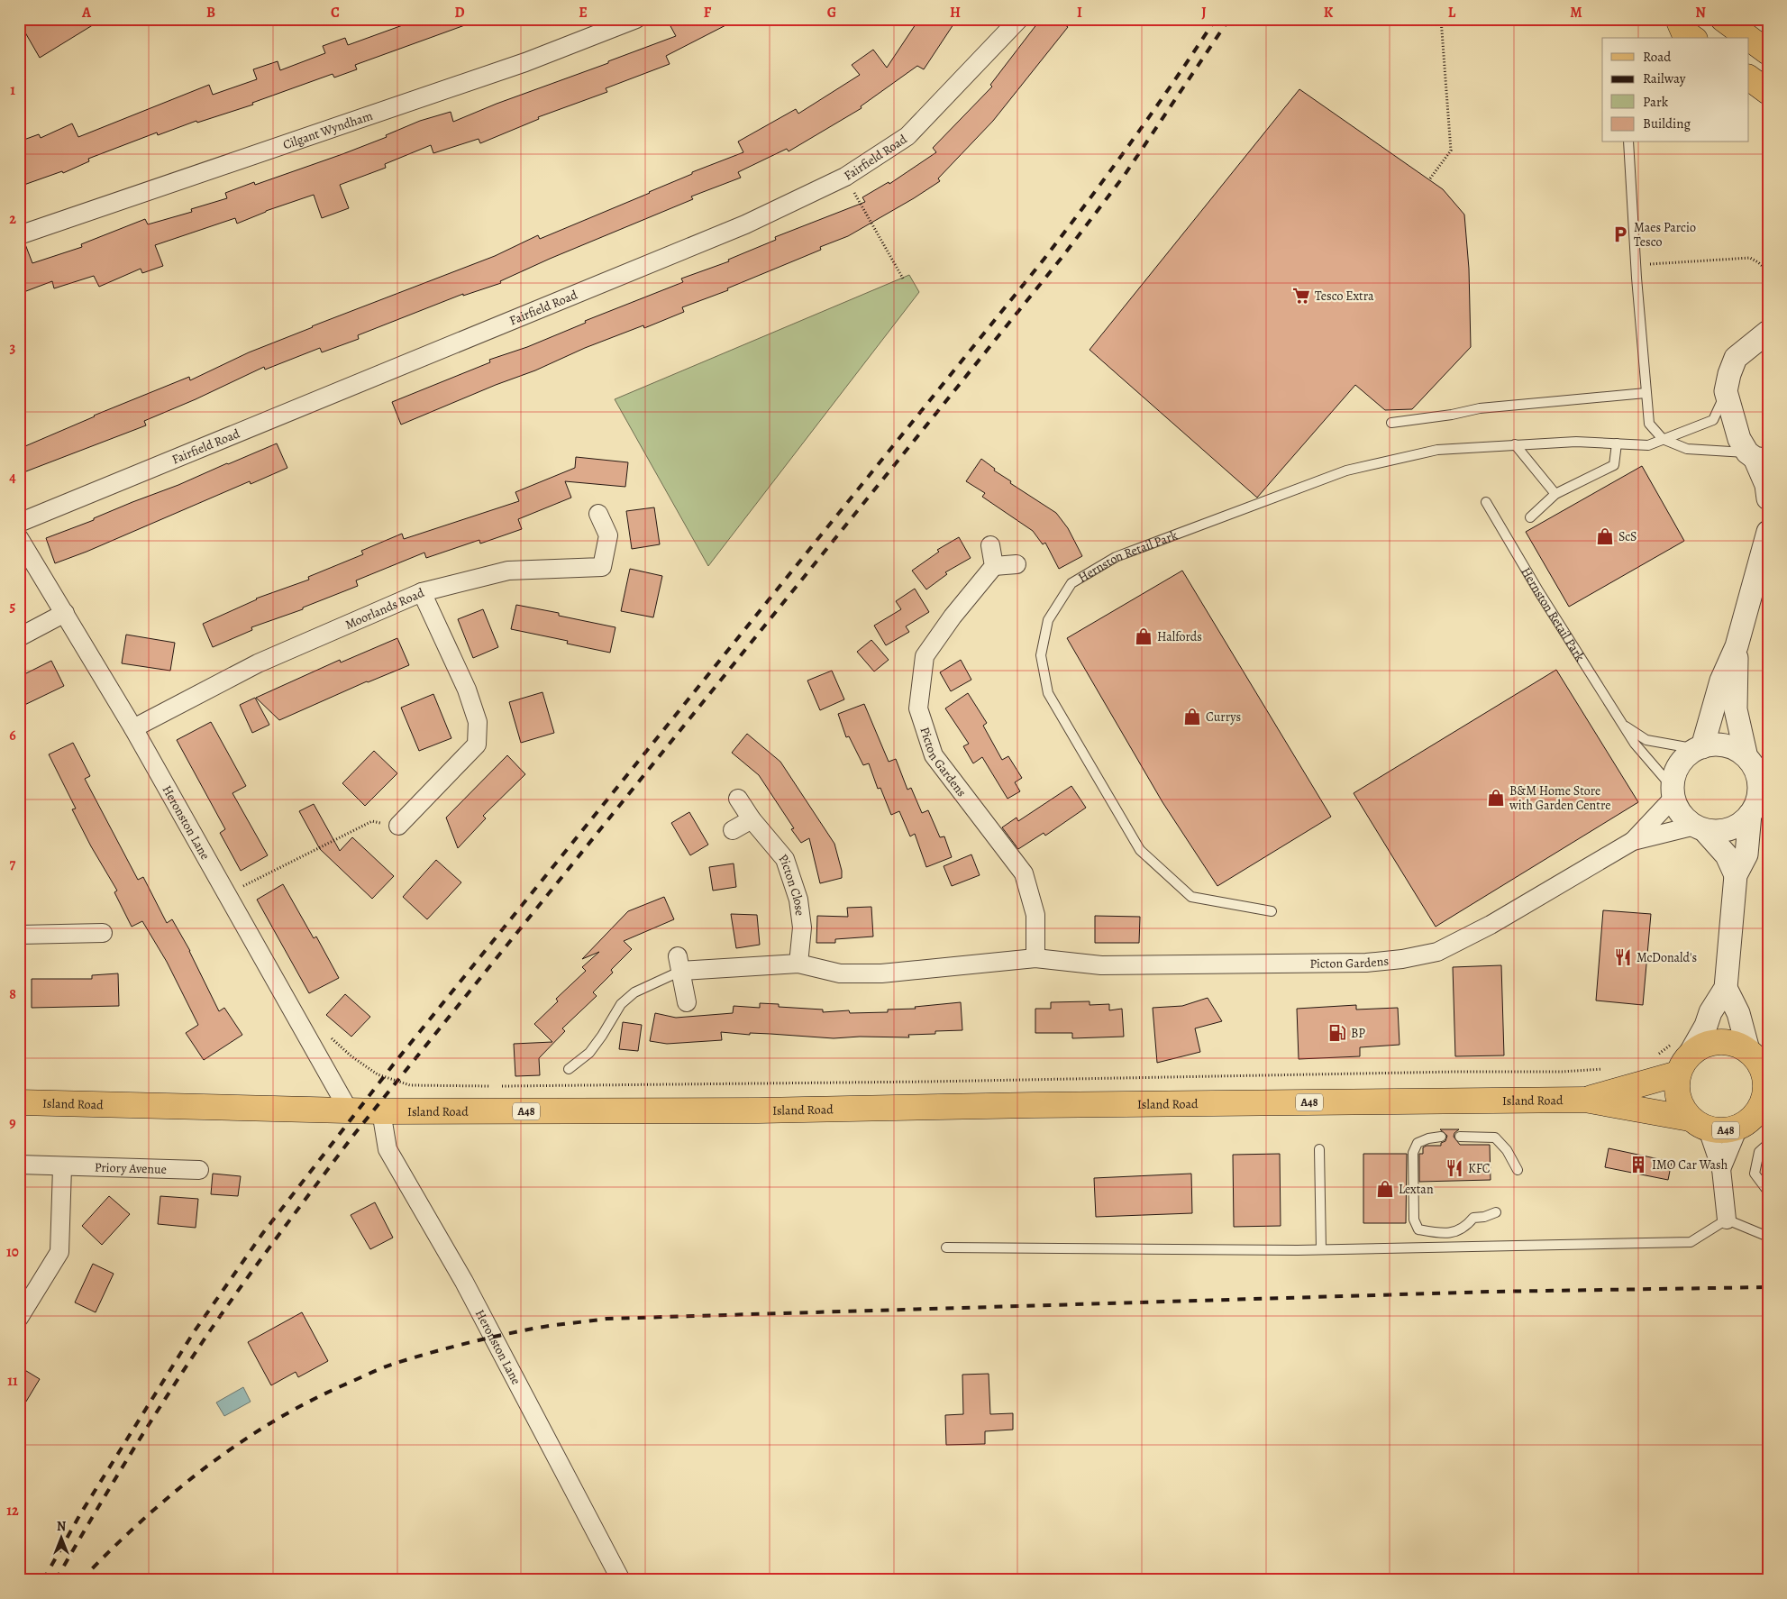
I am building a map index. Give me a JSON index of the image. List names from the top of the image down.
{
  "streets": {
    "main road": ["Island Road", "A48"],
    "street": [
      "Cilgant Wyndham",
      "Fairfield Road",
      "Hernston Retail Park",
      "Moorlands Road",
      "Picton Gardens",
      "Heronston Lane",
      "Picton Close",
      "Priory Avenue"
    ]
  },
  "crossings": [
    ["Hernston Retail Park", "Picton Gardens"],
    ["Moorlands Road", "Heronston Lane"],
    ["Picton Gardens", "Picton Close"],
    ["Heronston Lane", "Island Road"],
    ["Island Road", "A48"]
  ],
  "places": {
    "parking": ["Maes Parcio Tesco"],
    "supermarket": ["Tesco Extra"],
    "shop": [
      "ScS",
      "Halfords",
      "Currys",
      "B&M Home Store with Garden Centre",
      "Lextan"
    ],
    "restaurant": ["McDonald's", "KFC"],
    "fuel station": ["BP"],
    "building": ["IMO Car Wash"]
  },
  "legend": [
    "Road",
    "Railway",
    "Park",
    "Building"
  ],
  "north": "top",
  "grid": {
    "columns": [
      "A",
      "B",
      "C",
      "D",
      "E",
      "F",
      "G",
      "H",
      "I",
      "J",
      "K",
      "L",
      "M",
      "N"
    ],
    "rows": [
      "1",
      "2",
      "3",
      "4",
      "5",
      "6",
      "7",
      "8",
      "9",
      "10",
      "11",
      "12"
    ]
  }
}
